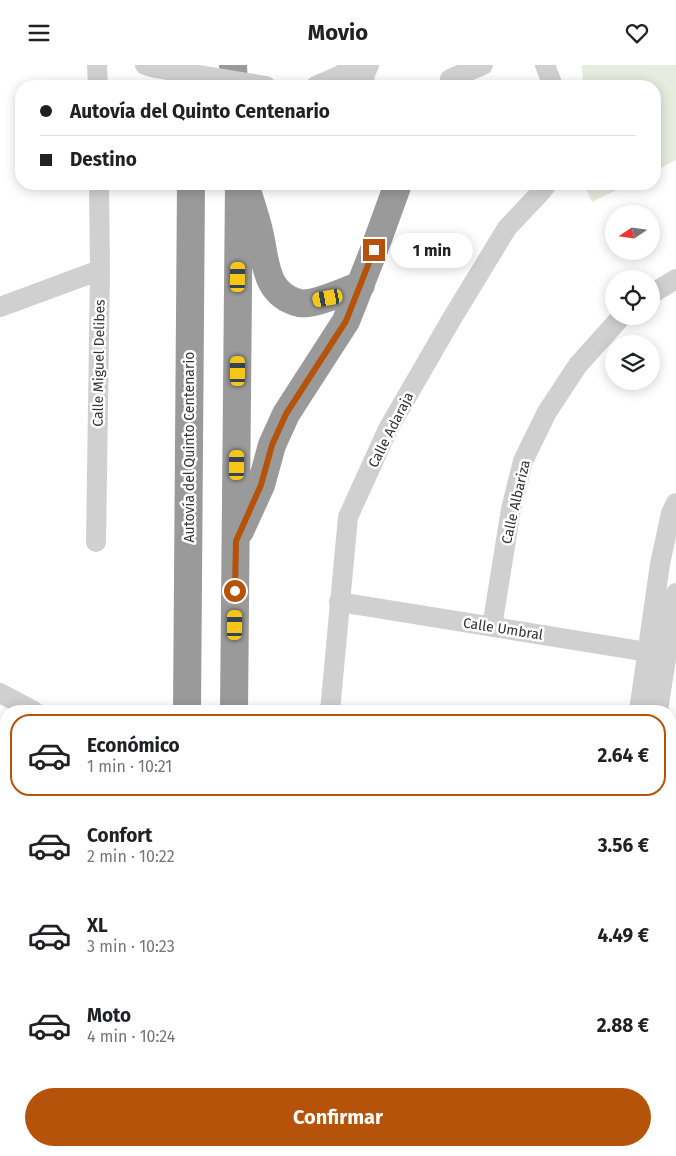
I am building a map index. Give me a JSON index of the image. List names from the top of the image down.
{
  "streets": {
    "highway": ["Autovía del Quinto Centenario"],
    "street": [
      "Calle Miguel Delibes",
      "Calle Adaraja",
      "Calle Albariza",
      "Calle Umbral"
    ]
  },
  "crossings": [
    ["Calle Adaraja", "Calle Umbral"],
    ["Calle Albariza", "Calle Umbral"]
  ],
  "north": "left",
  "page": {
    "header": "Movio",
    "banner": ["Autovía del Quinto Centenario", "Destino"],
    "bubble": "1 min",
    "list": [
      {
        "name": "Económico",
        "note": "1 min · 10:21",
        "value": "2.64 €"
      },
      {
        "name": "Confort",
        "note": "2 min · 10:22",
        "value": "3.56 €"
      },
      {
        "name": "XL",
        "note": "3 min · 10:23",
        "value": "4.49 €"
      },
      {
        "name": "Moto",
        "note": "4 min · 10:24",
        "value": "2.88 €"
      }
    ],
    "buttons": "Confirmar"
  }
}
